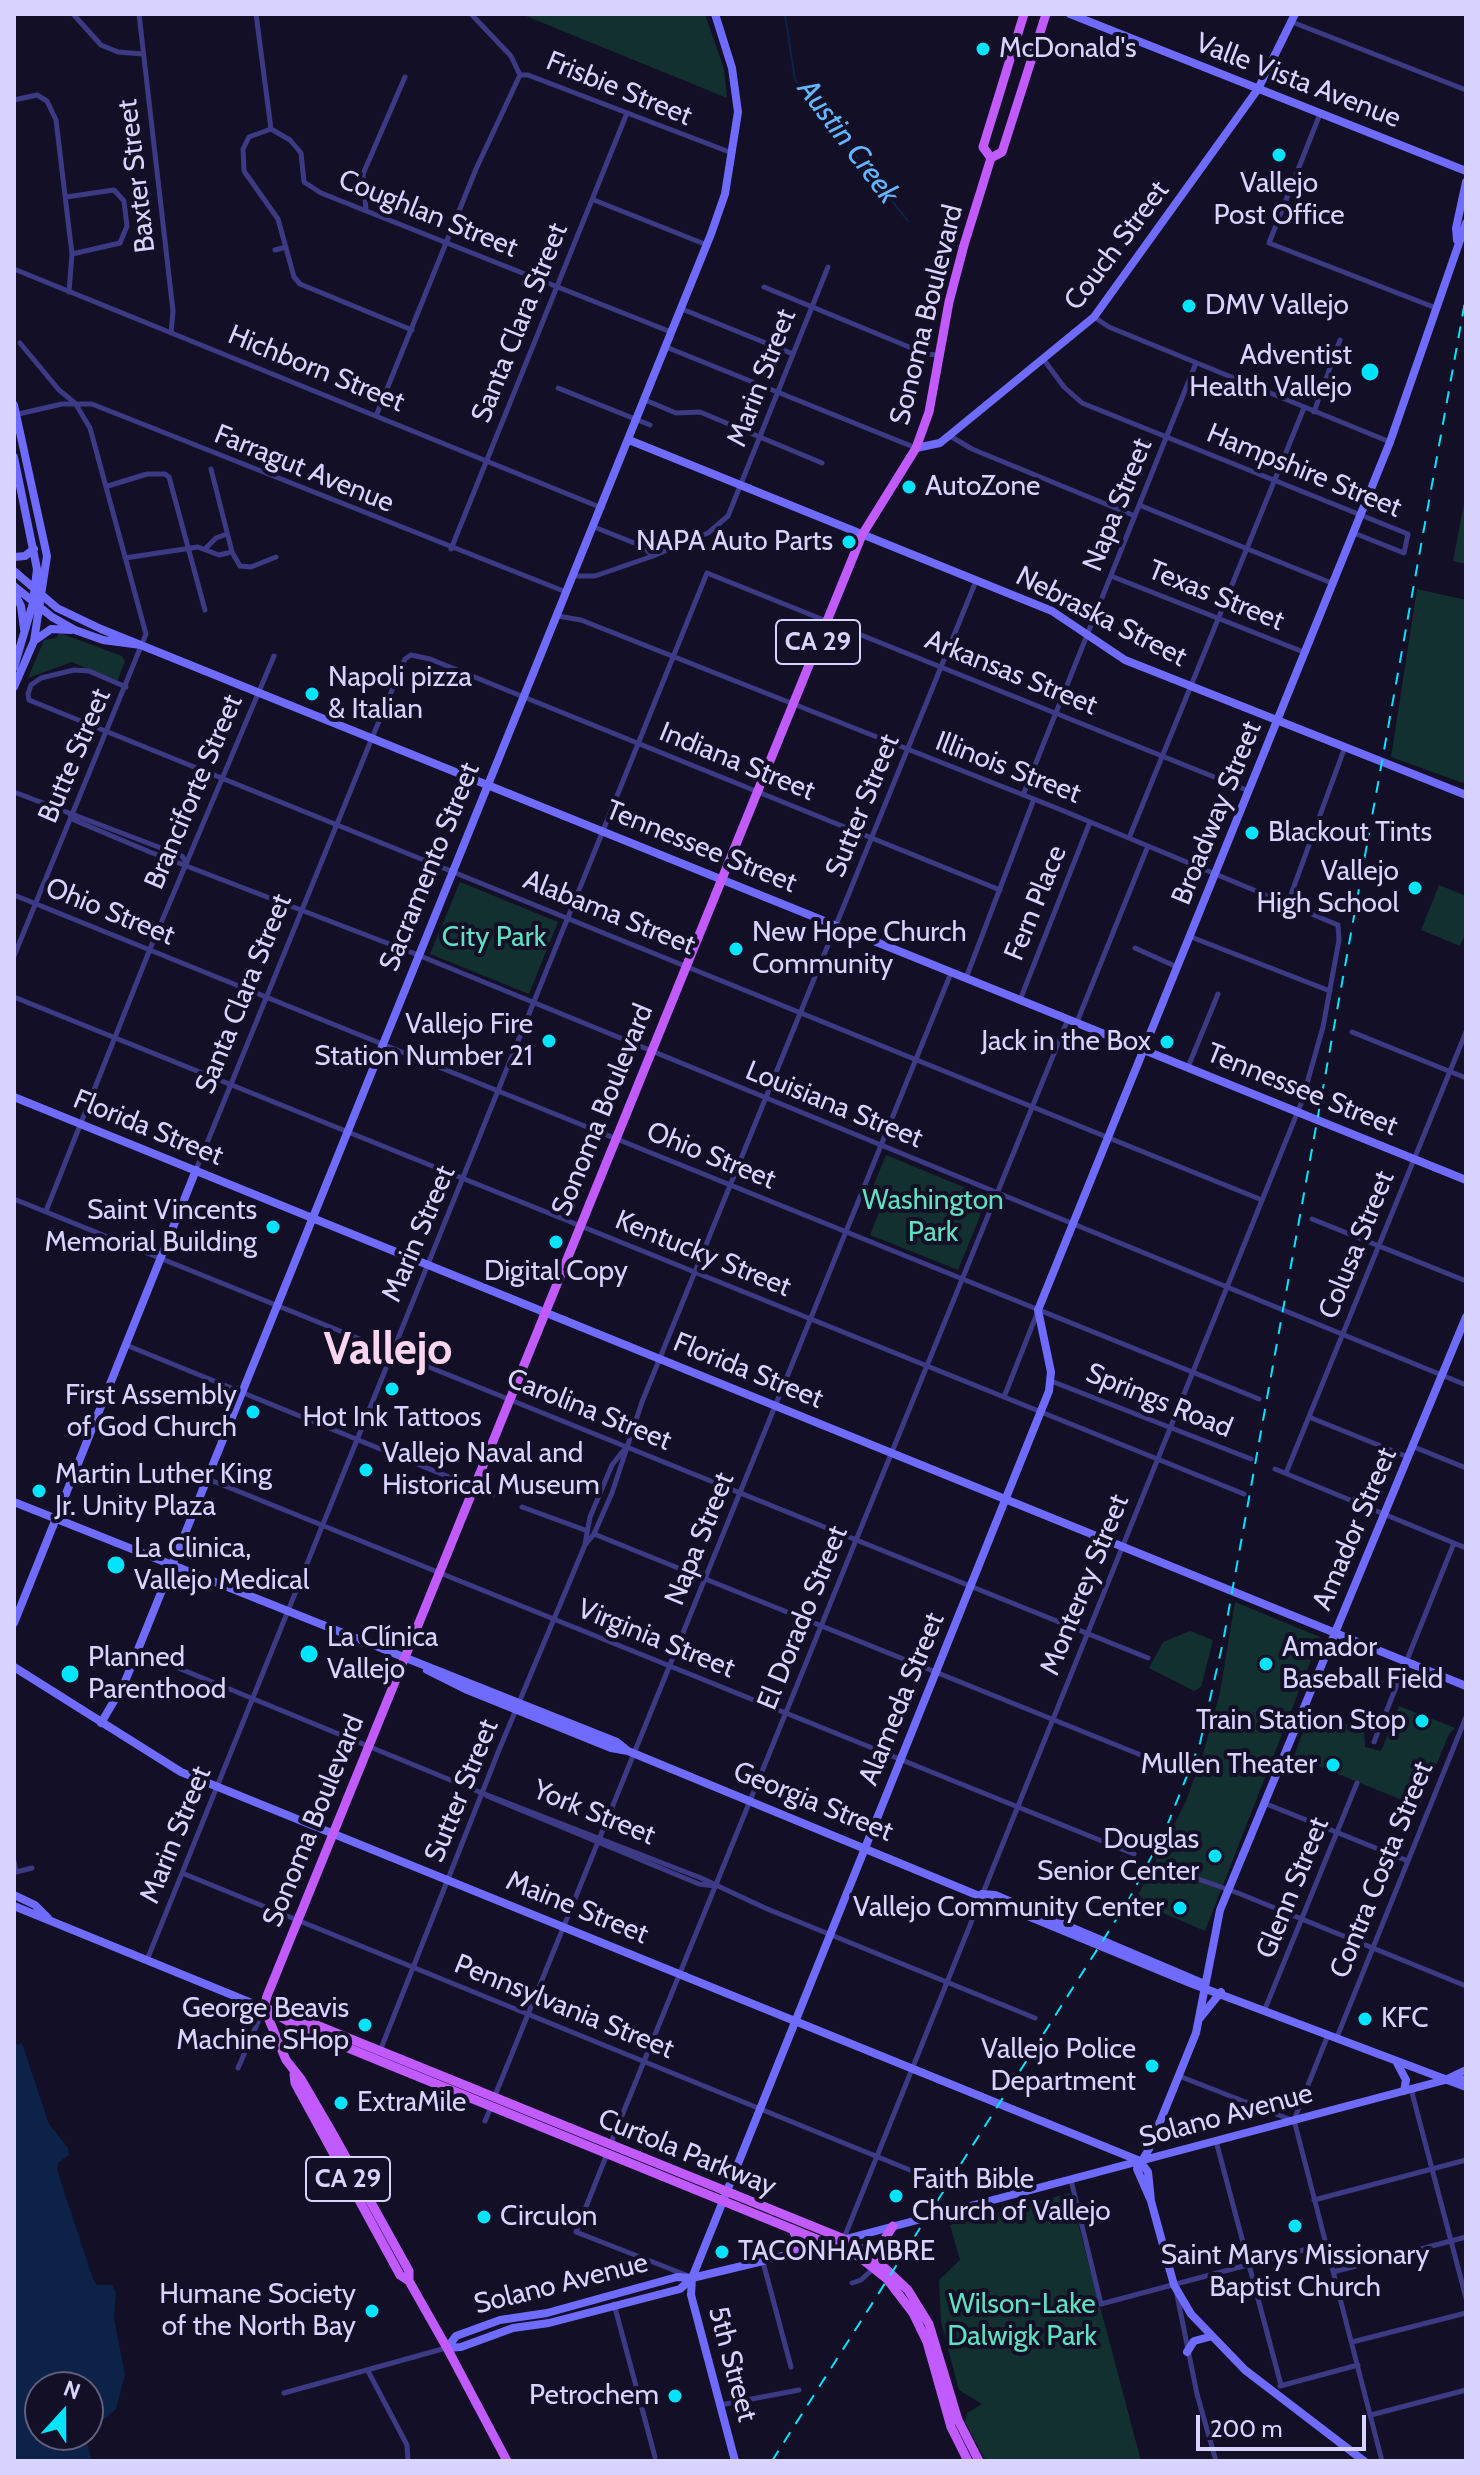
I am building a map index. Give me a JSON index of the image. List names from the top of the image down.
{
  "streets": {
    "main road": [
      "Valle Vista Avenue",
      "Couch Street",
      "Sonoma Boulevard",
      "Santa Clara Street",
      "Nebraska Street",
      "CA 29",
      "Broadway Street",
      "Tennessee Street",
      "Sacramento Street",
      "Florida Street",
      "Amador Street",
      "Alameda Street",
      "Georgia Street",
      "Maine Street",
      "Solano Avenue",
      "Curtola Parkway",
      "5th Street"
    ],
    "street": [
      "Frisbie Street",
      "Baxter Street",
      "Coughlan Street",
      "Hichborn Street",
      "Marin Street",
      "Farragut Avenue",
      "Hampshire Street",
      "Napa Street",
      "Texas Street",
      "Arkansas Street",
      "Butte Street",
      "Indiana Street",
      "Illinois Street",
      "Branciforte Street",
      "Sutter Street",
      "Fern Place",
      "Ohio Street",
      "Alabama Street",
      "Louisiana Street",
      "Colusa Street",
      "Kentucky Street",
      "Springs Road",
      "Carolina Street",
      "Monterey Street",
      "El Dorado Street",
      "Virginia Street",
      "York Street",
      "Contra Costa Street",
      "Glenn Street",
      "Pennsylvania Street"
    ]
  },
  "crossings": [
    ["Valle Vista Avenue", "Couch Street"],
    ["Frisbie Street", "Santa Clara Street"],
    ["Frisbie Street", "Sacramento Street"],
    ["Baxter Street", "Hichborn Street"],
    ["Coughlan Street", "Santa Clara Street"],
    ["Coughlan Street", "Sacramento Street"],
    ["Couch Street", "Sonoma Boulevard"],
    ["Couch Street", "Hampshire Street"],
    ["Sonoma Boulevard", "Nebraska Street"],
    ["Sonoma Boulevard", "CA 29"],
    ["Sonoma Boulevard", "Arkansas Street"],
    ["Sonoma Boulevard", "Indiana Street"],
    ["Sonoma Boulevard", "Illinois Street"],
    ["Sonoma Boulevard", "Tennessee Street"],
    ["Sonoma Boulevard", "Ohio Street"],
    ["Sonoma Boulevard", "Alabama Street"],
    ["Sonoma Boulevard", "Louisiana Street"],
    ["Sonoma Boulevard", "Florida Street"],
    ["Sonoma Boulevard", "Kentucky Street"],
    ["Sonoma Boulevard", "Carolina Street"],
    ["Sonoma Boulevard", "Virginia Street"],
    ["Sonoma Boulevard", "Georgia Street"],
    ["Sonoma Boulevard", "York Street"],
    ["Sonoma Boulevard", "Maine Street"],
    ["Sonoma Boulevard", "Pennsylvania Street"],
    ["Sonoma Boulevard", "Curtola Parkway"],
    ["Santa Clara Street", "Hichborn Street"],
    ["Santa Clara Street", "Farragut Avenue"],
    ["Santa Clara Street", "Indiana Street"],
    ["Santa Clara Street", "Tennessee Street"],
    ["Santa Clara Street", "Ohio Street"],
    ["Santa Clara Street", "Alabama Street"],
    ["Santa Clara Street", "Louisiana Street"],
    ["Santa Clara Street", "Florida Street"],
    ["Santa Clara Street", "Kentucky Street"],
    ["Santa Clara Street", "Carolina Street"],
    ["Santa Clara Street", "Georgia Street"],
    ["Hichborn Street", "Sacramento Street"],
    ["Marin Street", "Farragut Avenue"],
    ["Marin Street", "Nebraska Street"],
    ["Marin Street", "Arkansas Street"],
    ["Marin Street", "Indiana Street"],
    ["Marin Street", "Illinois Street"],
    ["Marin Street", "Tennessee Street"],
    ["Marin Street", "Sacramento Street"],
    ["Marin Street", "Ohio Street"],
    ["Marin Street", "Alabama Street"],
    ["Marin Street", "Louisiana Street"],
    ["Marin Street", "Florida Street"],
    ["Marin Street", "Kentucky Street"],
    ["Marin Street", "Carolina Street"],
    ["Marin Street", "Virginia Street"],
    ["Marin Street", "Georgia Street"],
    ["Marin Street", "York Street"],
    ["Marin Street", "Maine Street"],
    ["Marin Street", "Pennsylvania Street"],
    ["Marin Street", "Curtola Parkway"],
    ["Farragut Avenue", "Butte Street"],
    ["Farragut Avenue", "Sacramento Street"],
    ["Hampshire Street", "Napa Street"],
    ["Hampshire Street", "Broadway Street"],
    ["Napa Street", "Texas Street"],
    ["Napa Street", "Nebraska Street"],
    ["Napa Street", "Arkansas Street"],
    ["Napa Street", "Illinois Street"],
    ["Napa Street", "Tennessee Street"],
    ["Napa Street", "Ohio Street"],
    ["Napa Street", "Alabama Street"],
    ["Napa Street", "Louisiana Street"],
    ["Napa Street", "Florida Street"],
    ["Napa Street", "Kentucky Street"],
    ["Napa Street", "Carolina Street"],
    ["Napa Street", "Virginia Street"],
    ["Napa Street", "Georgia Street"],
    ["Napa Street", "York Street"],
    ["Napa Street", "Maine Street"],
    ["Napa Street", "Pennsylvania Street"],
    ["Napa Street", "Curtola Parkway"],
    ["Texas Street", "Broadway Street"],
    ["Nebraska Street", "Sutter Street"],
    ["Nebraska Street", "Broadway Street"],
    ["Nebraska Street", "Sacramento Street"],
    ["CA 29", "Solano Avenue"],
    ["CA 29", "Curtola Parkway"],
    ["Arkansas Street", "Sutter Street"],
    ["Arkansas Street", "Broadway Street"],
    ["Butte Street", "Tennessee Street"],
    ["Butte Street", "Ohio Street"],
    ["Butte Street", "Alabama Street"],
    ["Butte Street", "Louisiana Street"],
    ["Indiana Street", "Sutter Street"],
    ["Indiana Street", "Sacramento Street"],
    ["Illinois Street", "Sutter Street"],
    ["Illinois Street", "Broadway Street"],
    ["Illinois Street", "Sacramento Street"],
    ["Illinois Street", "Fern Place"],
    ["Illinois Street", "Monterey Street"],
    ["Illinois Street", "El Dorado Street"],
    ["Branciforte Street", "Tennessee Street"],
    ["Branciforte Street", "Ohio Street"],
    ["Branciforte Street", "Alabama Street"],
    ["Branciforte Street", "Louisiana Street"],
    ["Branciforte Street", "Florida Street"],
    ["Branciforte Street", "Kentucky Street"],
    ["Branciforte Street", "Carolina Street"],
    ["Sutter Street", "Tennessee Street"],
    ["Sutter Street", "Ohio Street"],
    ["Sutter Street", "Alabama Street"],
    ["Sutter Street", "Louisiana Street"],
    ["Sutter Street", "Florida Street"],
    ["Sutter Street", "Kentucky Street"],
    ["Sutter Street", "Carolina Street"],
    ["Sutter Street", "Virginia Street"],
    ["Sutter Street", "Georgia Street"],
    ["Sutter Street", "York Street"],
    ["Sutter Street", "Maine Street"],
    ["Sutter Street", "Pennsylvania Street"],
    ["Sutter Street", "Curtola Parkway"],
    ["Broadway Street", "Tennessee Street"],
    ["Broadway Street", "Ohio Street"],
    ["Broadway Street", "Alabama Street"],
    ["Broadway Street", "Louisiana Street"],
    ["Broadway Street", "Kentucky Street"],
    ["Broadway Street", "Alameda Street"],
    ["Tennessee Street", "Sacramento Street"],
    ["Tennessee Street", "Fern Place"],
    ["Tennessee Street", "Colusa Street"],
    ["Tennessee Street", "Monterey Street"],
    ["Tennessee Street", "El Dorado Street"],
    ["Sacramento Street", "Ohio Street"],
    ["Sacramento Street", "Alabama Street"],
    ["Sacramento Street", "Louisiana Street"],
    ["Sacramento Street", "Florida Street"],
    ["Sacramento Street", "Kentucky Street"],
    ["Sacramento Street", "Carolina Street"],
    ["Sacramento Street", "Virginia Street"],
    ["Sacramento Street", "Georgia Street"],
    ["Sacramento Street", "York Street"],
    ["Sacramento Street", "Maine Street"],
    ["Ohio Street", "Monterey Street"],
    ["Ohio Street", "El Dorado Street"],
    ["Ohio Street", "Alameda Street"],
    ["Alabama Street", "Monterey Street"],
    ["Alabama Street", "El Dorado Street"],
    ["Louisiana Street", "Colusa Street"],
    ["Louisiana Street", "Amador Street"],
    ["Louisiana Street", "Monterey Street"],
    ["Louisiana Street", "El Dorado Street"],
    ["Florida Street", "Amador Street"],
    ["Florida Street", "Monterey Street"],
    ["Florida Street", "El Dorado Street"],
    ["Florida Street", "Alameda Street"],
    ["Kentucky Street", "Monterey Street"],
    ["Kentucky Street", "El Dorado Street"],
    ["Kentucky Street", "Alameda Street"],
    ["Springs Road", "Monterey Street"],
    ["Springs Road", "Alameda Street"],
    ["Carolina Street", "Monterey Street"],
    ["Carolina Street", "El Dorado Street"],
    ["Carolina Street", "Alameda Street"],
    ["Amador Street", "Georgia Street"],
    ["Amador Street", "Maine Street"],
    ["Amador Street", "Solano Avenue"],
    ["Monterey Street", "Virginia Street"],
    ["Monterey Street", "Georgia Street"],
    ["Monterey Street", "York Street"],
    ["Monterey Street", "Maine Street"],
    ["Monterey Street", "Pennsylvania Street"],
    ["Monterey Street", "Solano Avenue"],
    ["Monterey Street", "Curtola Parkway"],
    ["El Dorado Street", "Virginia Street"],
    ["El Dorado Street", "Alameda Street"],
    ["El Dorado Street", "Georgia Street"],
    ["El Dorado Street", "York Street"],
    ["El Dorado Street", "Maine Street"],
    ["El Dorado Street", "Pennsylvania Street"],
    ["El Dorado Street", "Solano Avenue"],
    ["El Dorado Street", "Curtola Parkway"],
    ["El Dorado Street", "5th Street"],
    ["Virginia Street", "Alameda Street"],
    ["Alameda Street", "Georgia Street"],
    ["Alameda Street", "York Street"],
    ["Alameda Street", "Maine Street"],
    ["Alameda Street", "Pennsylvania Street"],
    ["Alameda Street", "Solano Avenue"],
    ["Alameda Street", "Curtola Parkway"],
    ["Alameda Street", "5th Street"],
    ["Georgia Street", "Contra Costa Street"],
    ["Georgia Street", "Glenn Street"],
    ["Georgia Street", "Solano Avenue"],
    ["Contra Costa Street", "Solano Avenue"],
    ["Maine Street", "Solano Avenue"],
    ["Solano Avenue", "Curtola Parkway"],
    ["Solano Avenue", "5th Street"]
  ],
  "districts": ["Vallejo"],
  "water": ["Austin Creek"],
  "parks": ["City Park", "Washington Park", "Wilson-Lake Dalwigk Park"],
  "places": [
    "McDonald's",
    "Vallejo Post Office",
    "DMV Vallejo",
    "Adventist Health Vallejo",
    "AutoZone",
    "NAPA Auto Parts",
    "Napoli pizza & Italian",
    "Blackout Tints",
    "Vallejo High School",
    "New Hope Church Community",
    "Vallejo Fire Station Number 21",
    "Jack in the Box",
    "Saint Vincents Memorial Building",
    "Digital Copy",
    "Hot Ink Tattoos",
    "First Assembly of God Church",
    "Vallejo Naval and Historical Museum",
    "Martin Luther King Jr. Unity Plaza",
    "La Clinica, Vallejo Medical",
    "La Clínica Vallejo",
    "Amador Baseball Field",
    "Planned Parenthood",
    "Train Station Stop",
    "Mullen Theater",
    "Douglas Senior Center",
    "Vallejo Community Center",
    "KFC",
    "George Beavis Machine SHop",
    "Vallejo Police Department",
    "ExtraMile",
    "Faith Bible Church of Vallejo",
    "Circulon",
    "Saint Marys Missionary Baptist Church",
    "TACONHAMBRE",
    "Humane Society of the North Bay",
    "Petrochem"
  ],
  "scale_bar": "200 m",
  "north": "top"
}
